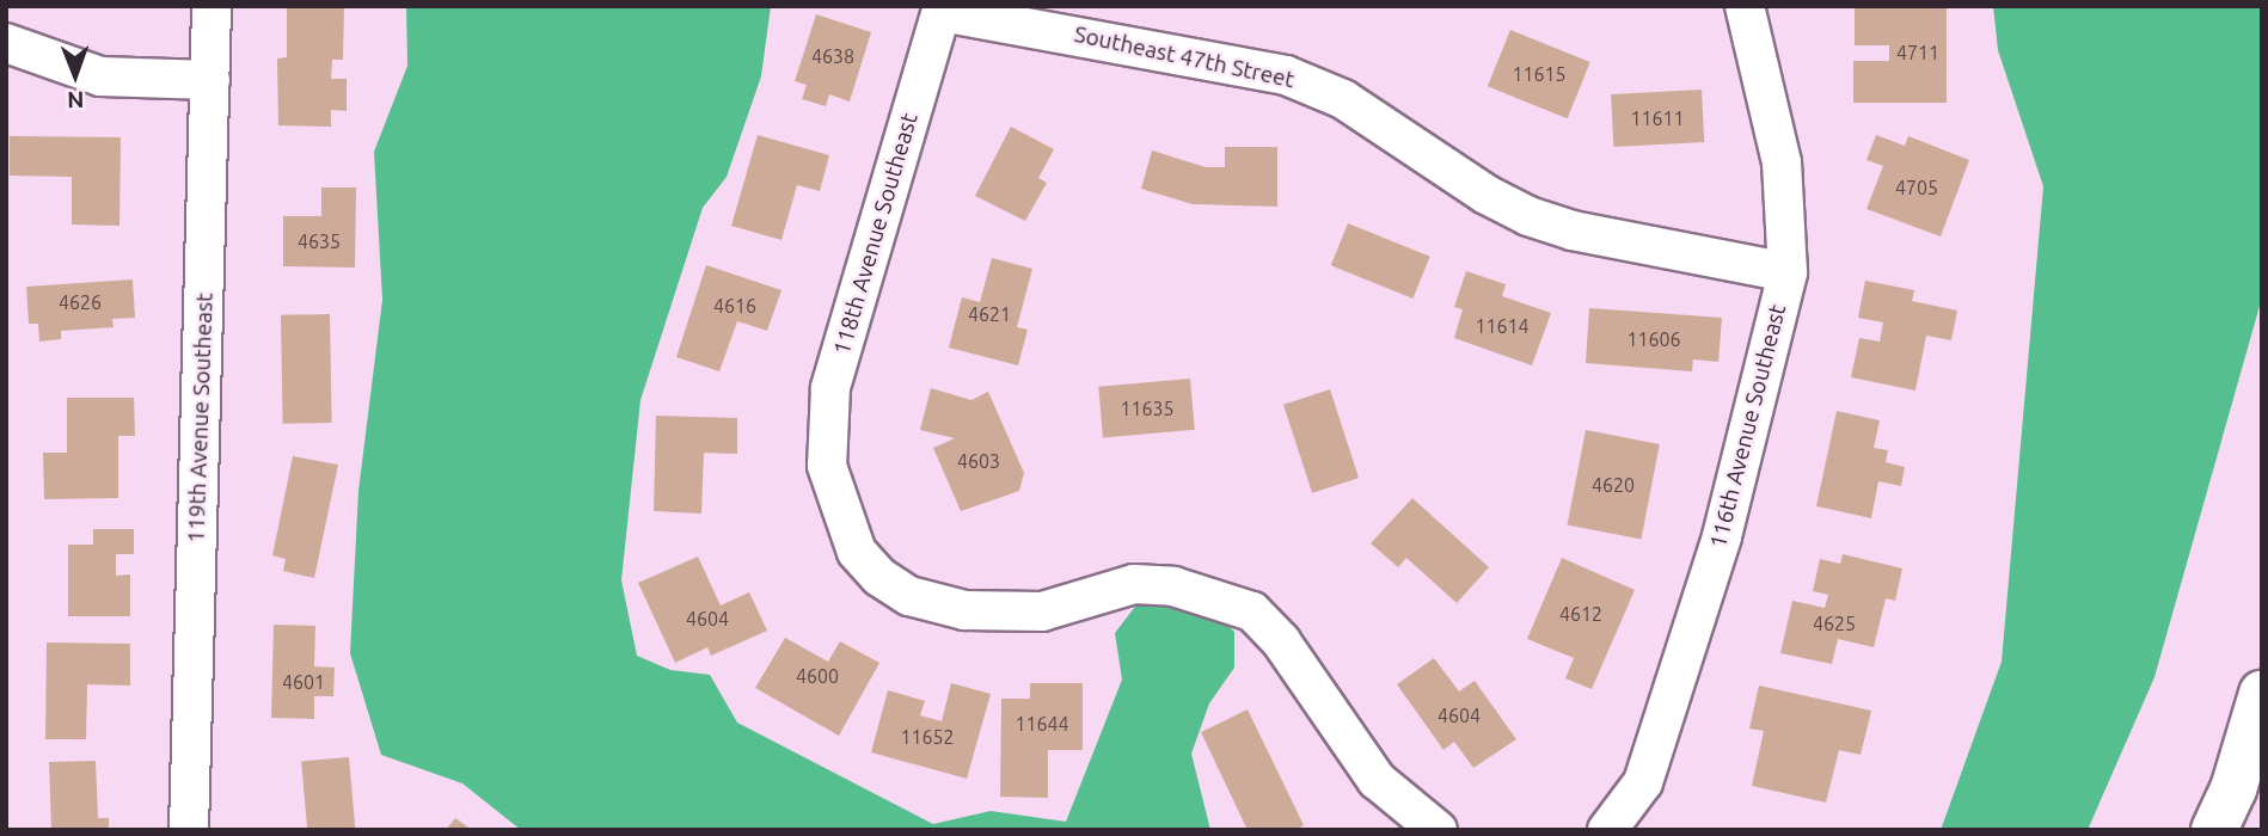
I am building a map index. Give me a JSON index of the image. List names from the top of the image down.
{
  "streets": {
    "street": [
      "Southeast 47th Street",
      "118th Avenue Southeast",
      "119th Avenue Southeast",
      "116th Avenue Southeast"
    ]
  },
  "crossings": [
    ["Southeast 47th Street", "118th Avenue Southeast"],
    ["Southeast 47th Street", "116th Avenue Southeast"]
  ],
  "house_numbers": [
    "4711",
    "4638",
    "11615",
    "11611",
    "4705",
    "4635",
    "4626",
    "4616",
    "4621",
    "11614",
    "11606",
    "11635",
    "4603",
    "4620",
    "4612",
    "4604",
    "4625",
    "4600",
    "4601",
    "4604",
    "11644",
    "11652"
  ],
  "north": "bottom"
}
